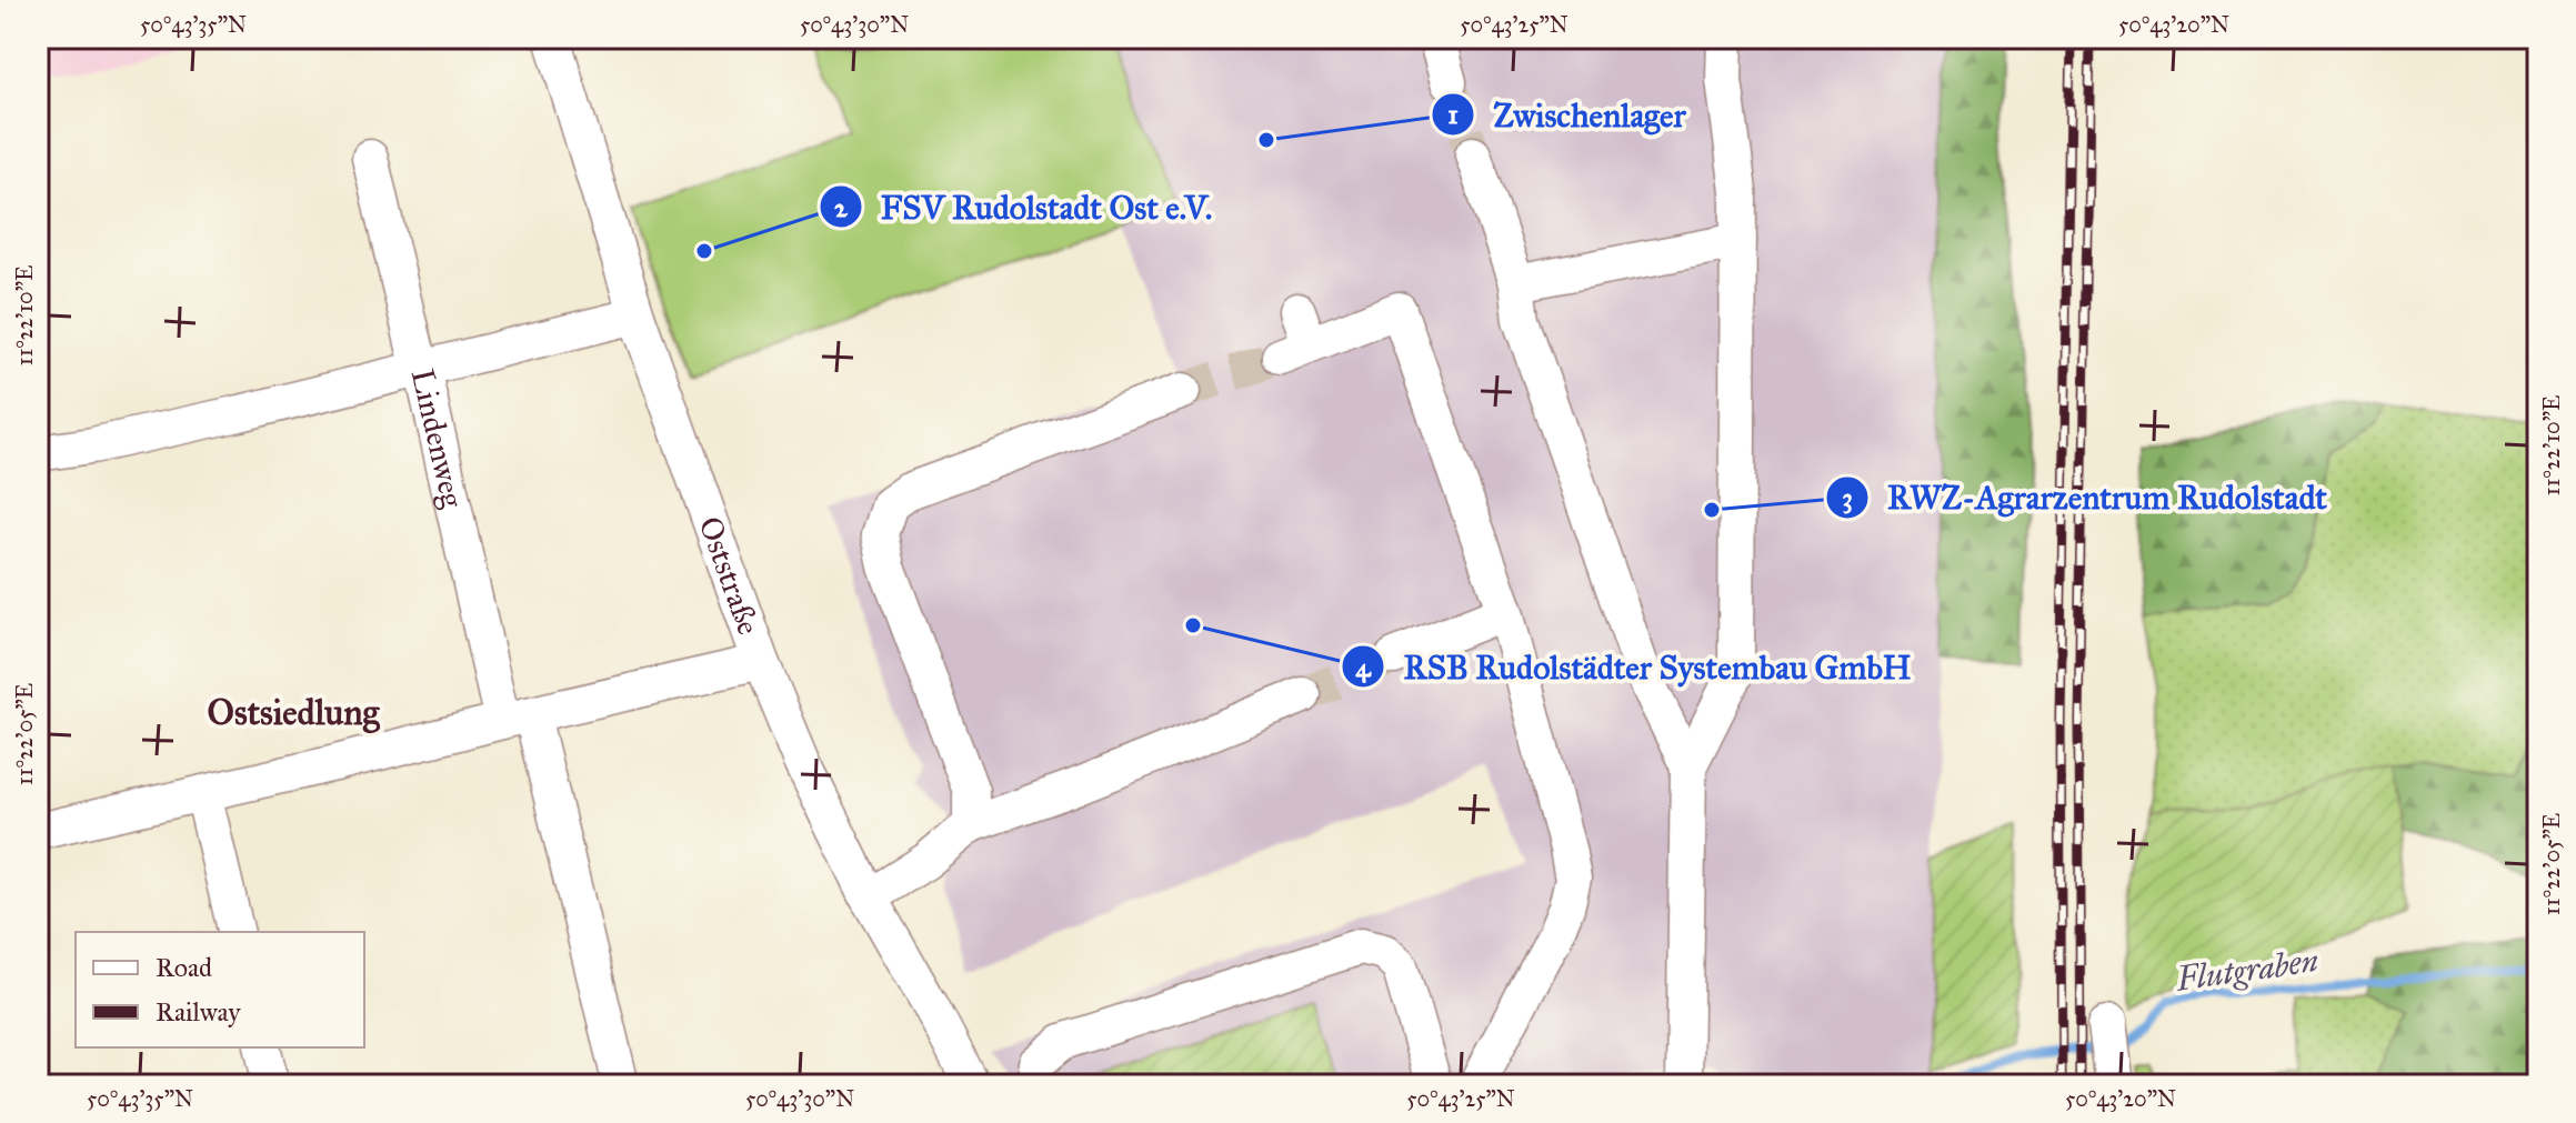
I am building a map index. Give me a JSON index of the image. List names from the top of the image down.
{
  "streets": {
    "street": ["Lindenweg", "Oststraße"]
  },
  "districts": ["Ostsiedlung"],
  "water": ["Flutgraben"],
  "places": [
    "Zwischenlager",
    "FSV Rudolstadt Ost e.V.",
    "RWZ-Agrarzentrum Rudolstadt",
    "RSB Rudolstädter Systembau GmbH"
  ],
  "legend": ["Road", "Railway"],
  "coordinates": [
    "50°43'35\"N",
    "50°43'30\"N",
    "50°43'25\"N",
    "50°43'20\"N",
    "11°22'10\"E",
    "11°22'05\"E"
  ]
}
